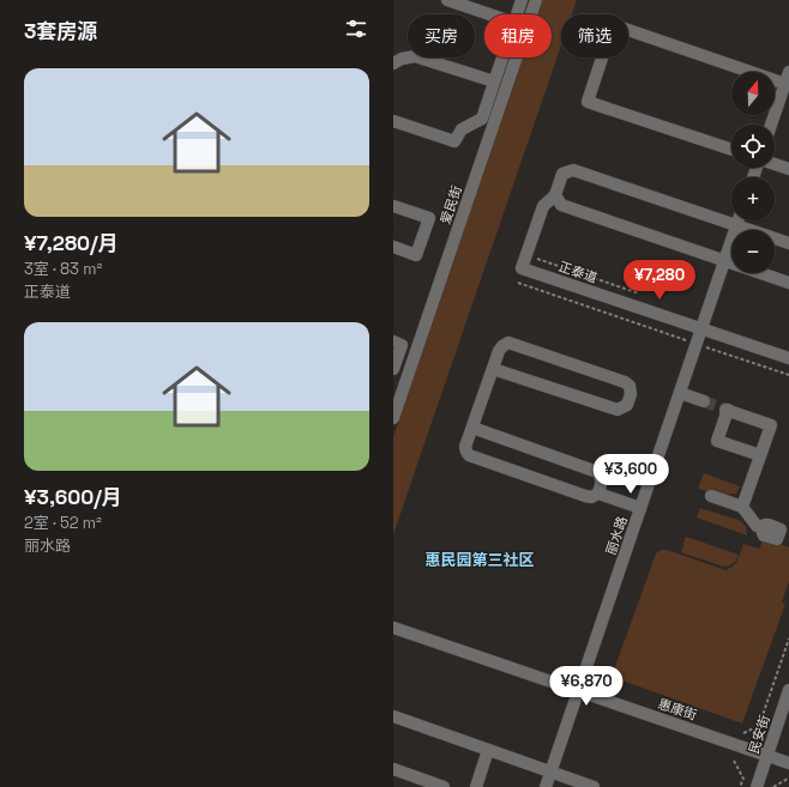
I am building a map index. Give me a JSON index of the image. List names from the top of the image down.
{
  "streets": {
    "street": [
      "爱民街",
      "正泰道",
      "丽水路",
      "惠康街",
      "民安街"
    ]
  },
  "crossings": [
    ["正泰道", "丽水路"],
    ["丽水路", "惠康街"],
    ["惠康街", "民安街"]
  ],
  "districts": ["惠民园第三社区"],
  "north": "top",
  "page": {
    "heading": "3套房源",
    "chip": ["买房", "租房", "筛选"],
    "list": [
      {
        "name": "¥7,280/月",
        "note": "3室 · 83 m² · 正泰道"
      },
      {
        "name": "¥3,600/月",
        "note": "2室 · 52 m² · 丽水路"
      }
    ],
    "map_buttons": ["+", "−"],
    "price": ["¥7,280", "¥3,600", "¥6,870"]
  }
}
